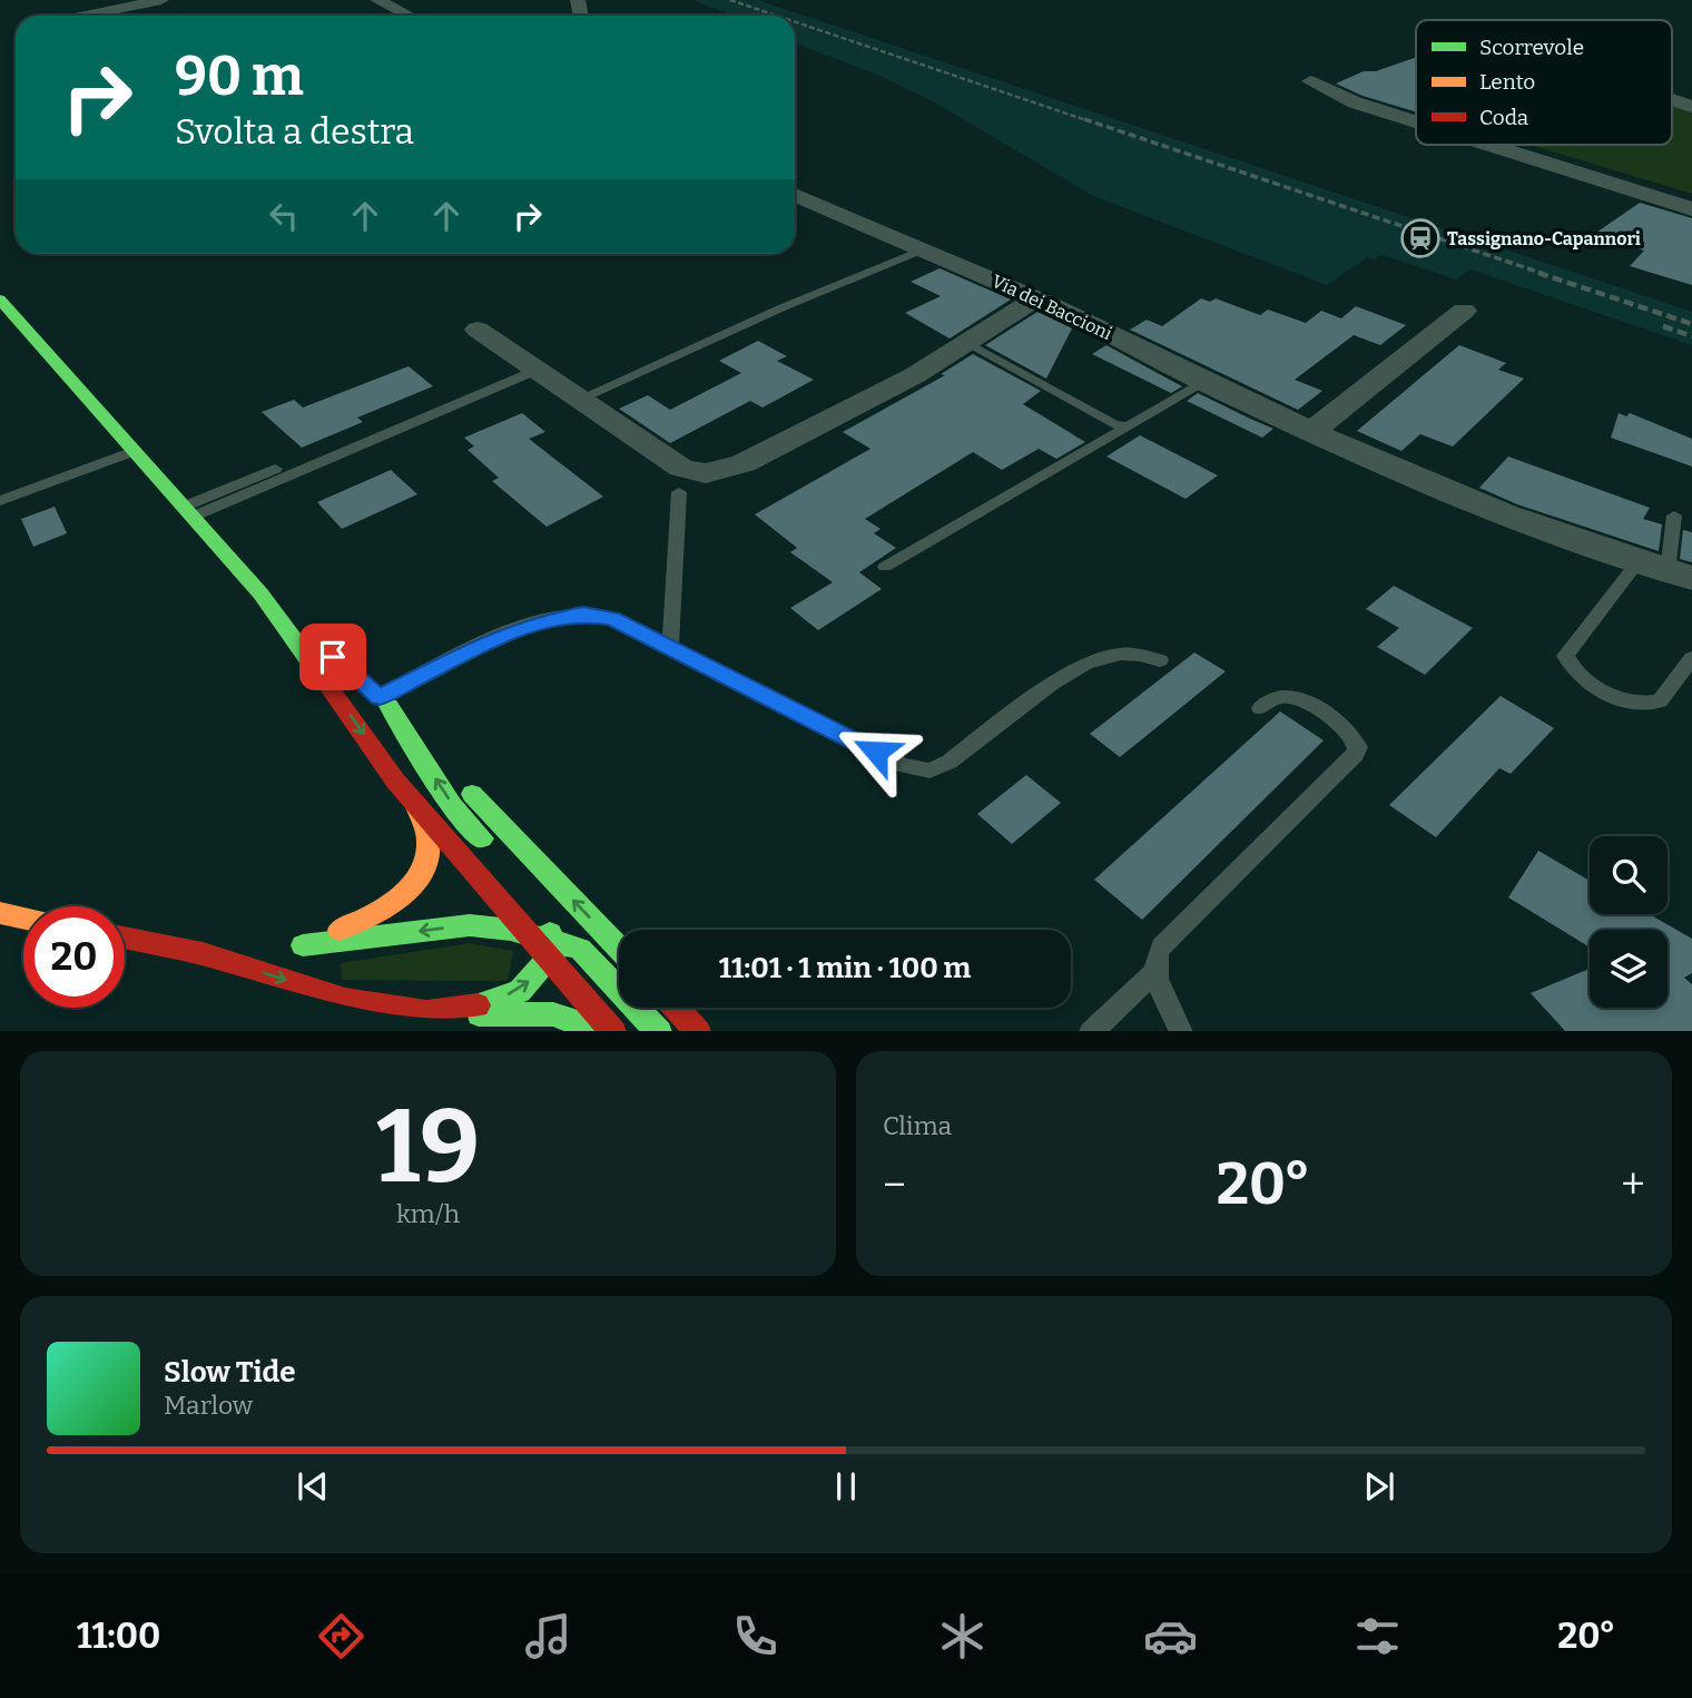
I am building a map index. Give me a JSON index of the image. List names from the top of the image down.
{
  "streets": {
    "street": ["Via dei Baccioni"]
  },
  "places": {
    "station": ["Tassignano-Capannori"]
  },
  "legend": ["Scorrevole", "Lento", "Coda"],
  "page": {
    "turn": ["90 m", "Svolta a destra"],
    "limit": "20",
    "trip": "11:01 · 1 min · 100 m",
    "tile": [
      ["19", "km/h"],
      "Clima"
    ],
    "heat": ["−", "20°", "+"],
    "song": ["Slow Tide", "Marlow"],
    "tabs": ["11:00", "20°"]
  }
}
